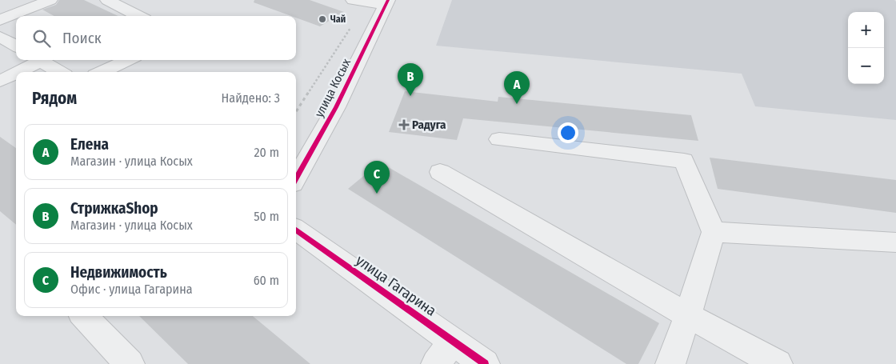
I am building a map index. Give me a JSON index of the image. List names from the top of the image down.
{
  "streets": {
    "street": ["улица Косых", "улица Гагарина"]
  },
  "places": {
    "other": ["Чай"],
    "health": ["Радуга"]
  },
  "page": {
    "map_buttons": ["+", "−"],
    "search": "Поиск",
    "pins": ["B", "A", "C"],
    "heading": ["Рядом", "Найдено: 3"],
    "list": [
      {
        "mark": "A",
        "name": "Елена",
        "note": "Магазин · улица Косых",
        "value": "20 m"
      },
      {
        "mark": "B",
        "name": "СтрижкаShop",
        "note": "Магазин · улица Косых",
        "value": "50 m"
      },
      {
        "mark": "C",
        "name": "Недвижимость",
        "note": "Офис · улица Гагарина",
        "value": "60 m"
      }
    ]
  }
}
